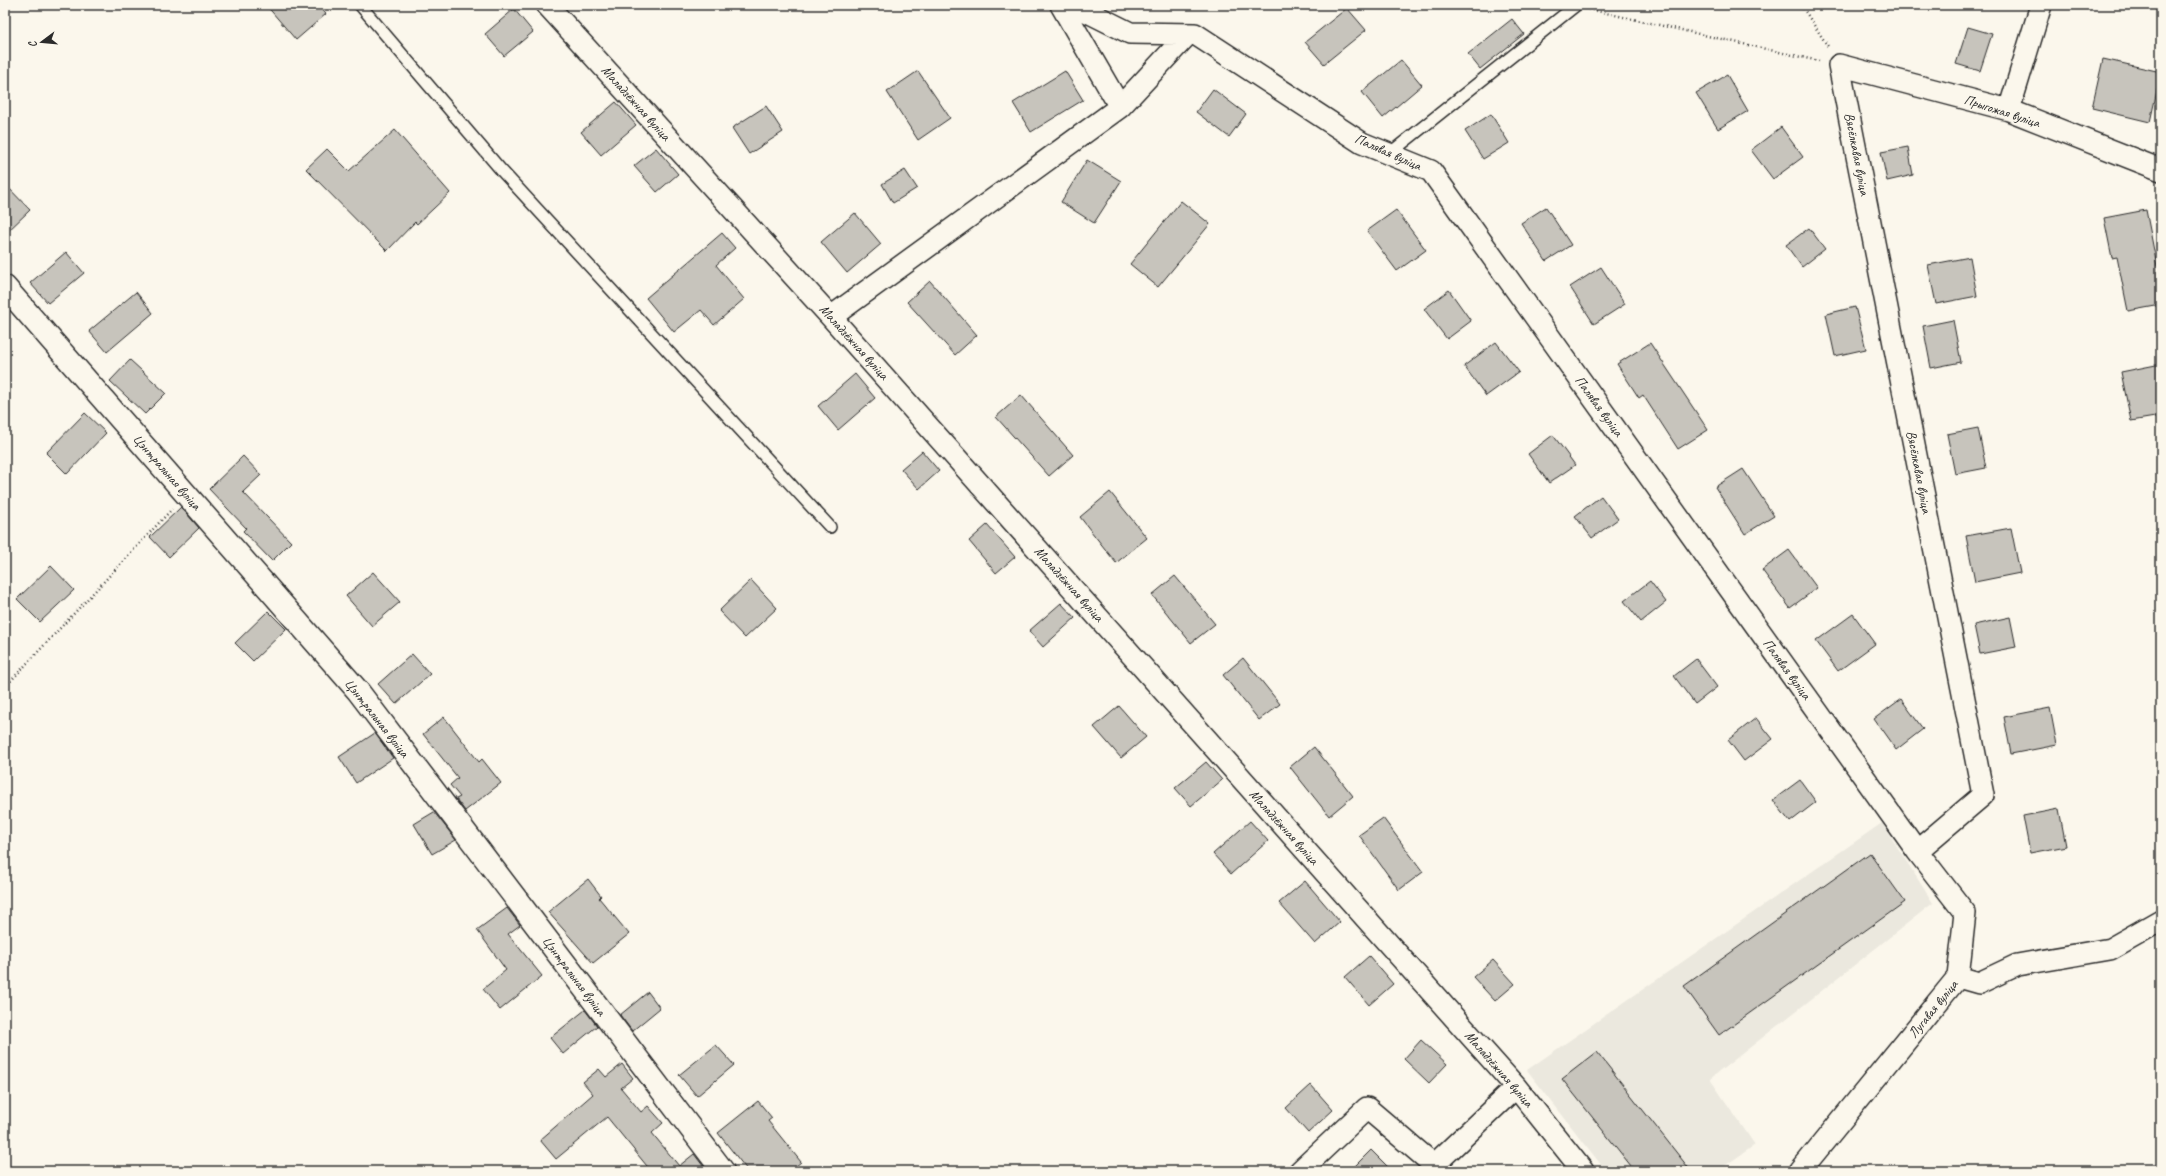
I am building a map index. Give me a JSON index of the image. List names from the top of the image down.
{
  "streets": {
    "street": [
      "Маладзёжная вуліца",
      "Прыгожая вуліца",
      "Палявая вуліца",
      "Вясёлкавая вуліца",
      "Цэнтральная вуліца",
      "Лугавая вуліца"
    ]
  },
  "crossings": [
    ["Прыгожая вуліца", "Вясёлкавая вуліца"],
    ["Палявая вуліца", "Вясёлкавая вуліца"],
    ["Палявая вуліца", "Лугавая вуліца"]
  ],
  "north": "left"
}
